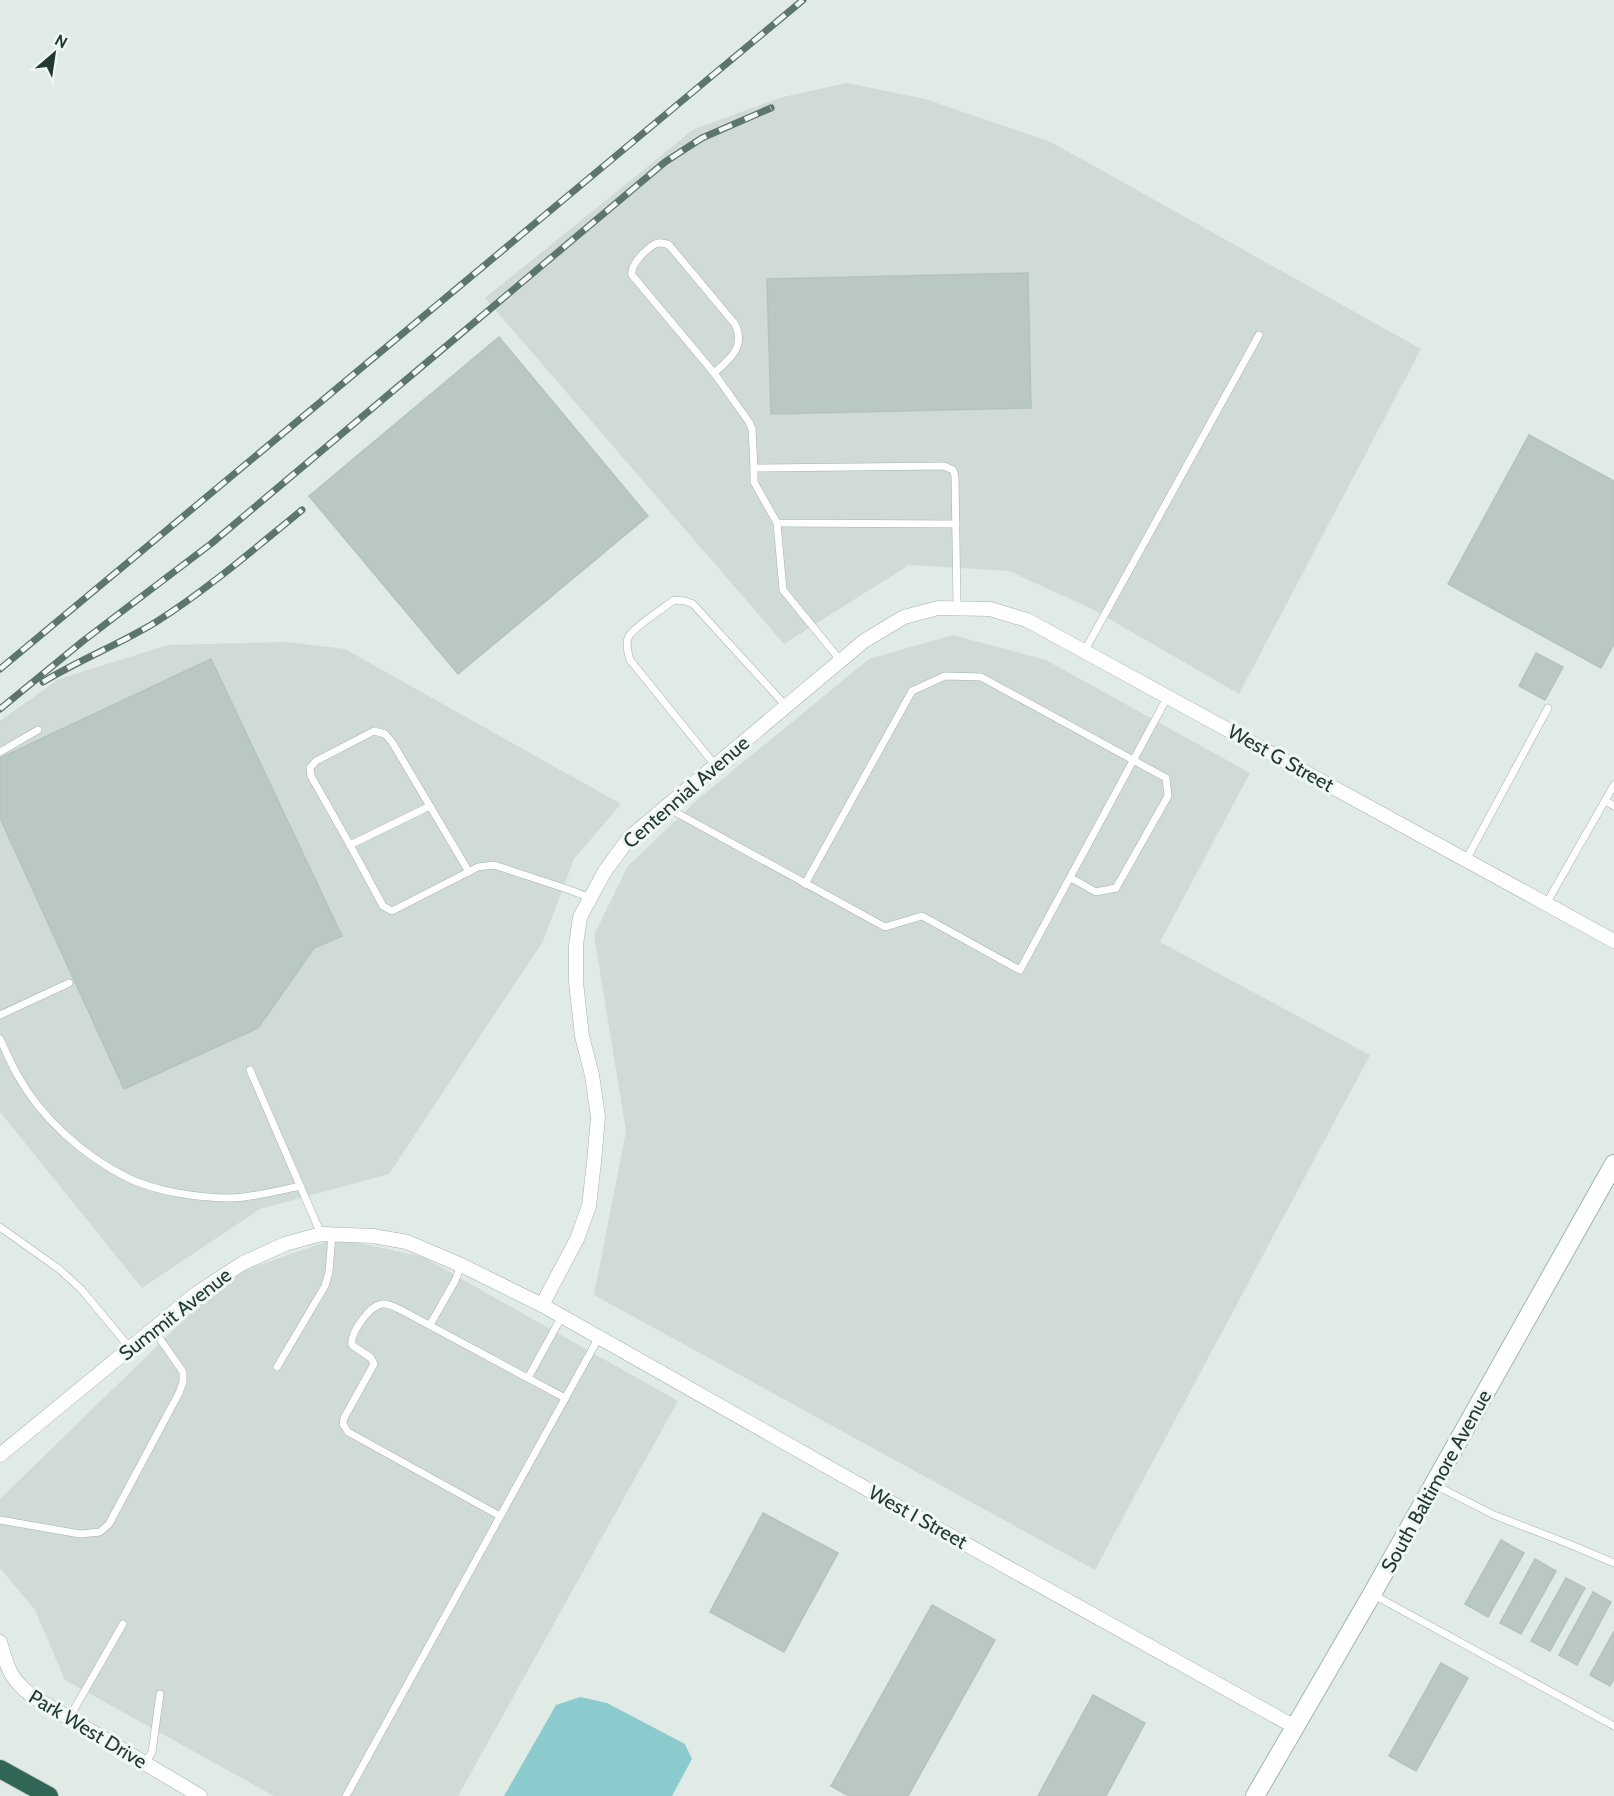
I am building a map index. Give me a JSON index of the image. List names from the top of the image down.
{
  "streets": {
    "street": [
      "West G Street",
      "Centennial Avenue",
      "Summit Avenue",
      "South Baltimore Avenue",
      "West I Street",
      "Park West Drive"
    ]
  },
  "crossings": [
    ["West G Street", "Centennial Avenue"],
    ["Centennial Avenue", "Summit Avenue"],
    ["Centennial Avenue", "West I Street"],
    ["Summit Avenue", "West I Street"],
    ["South Baltimore Avenue", "West I Street"]
  ],
  "north": "top right"
}
